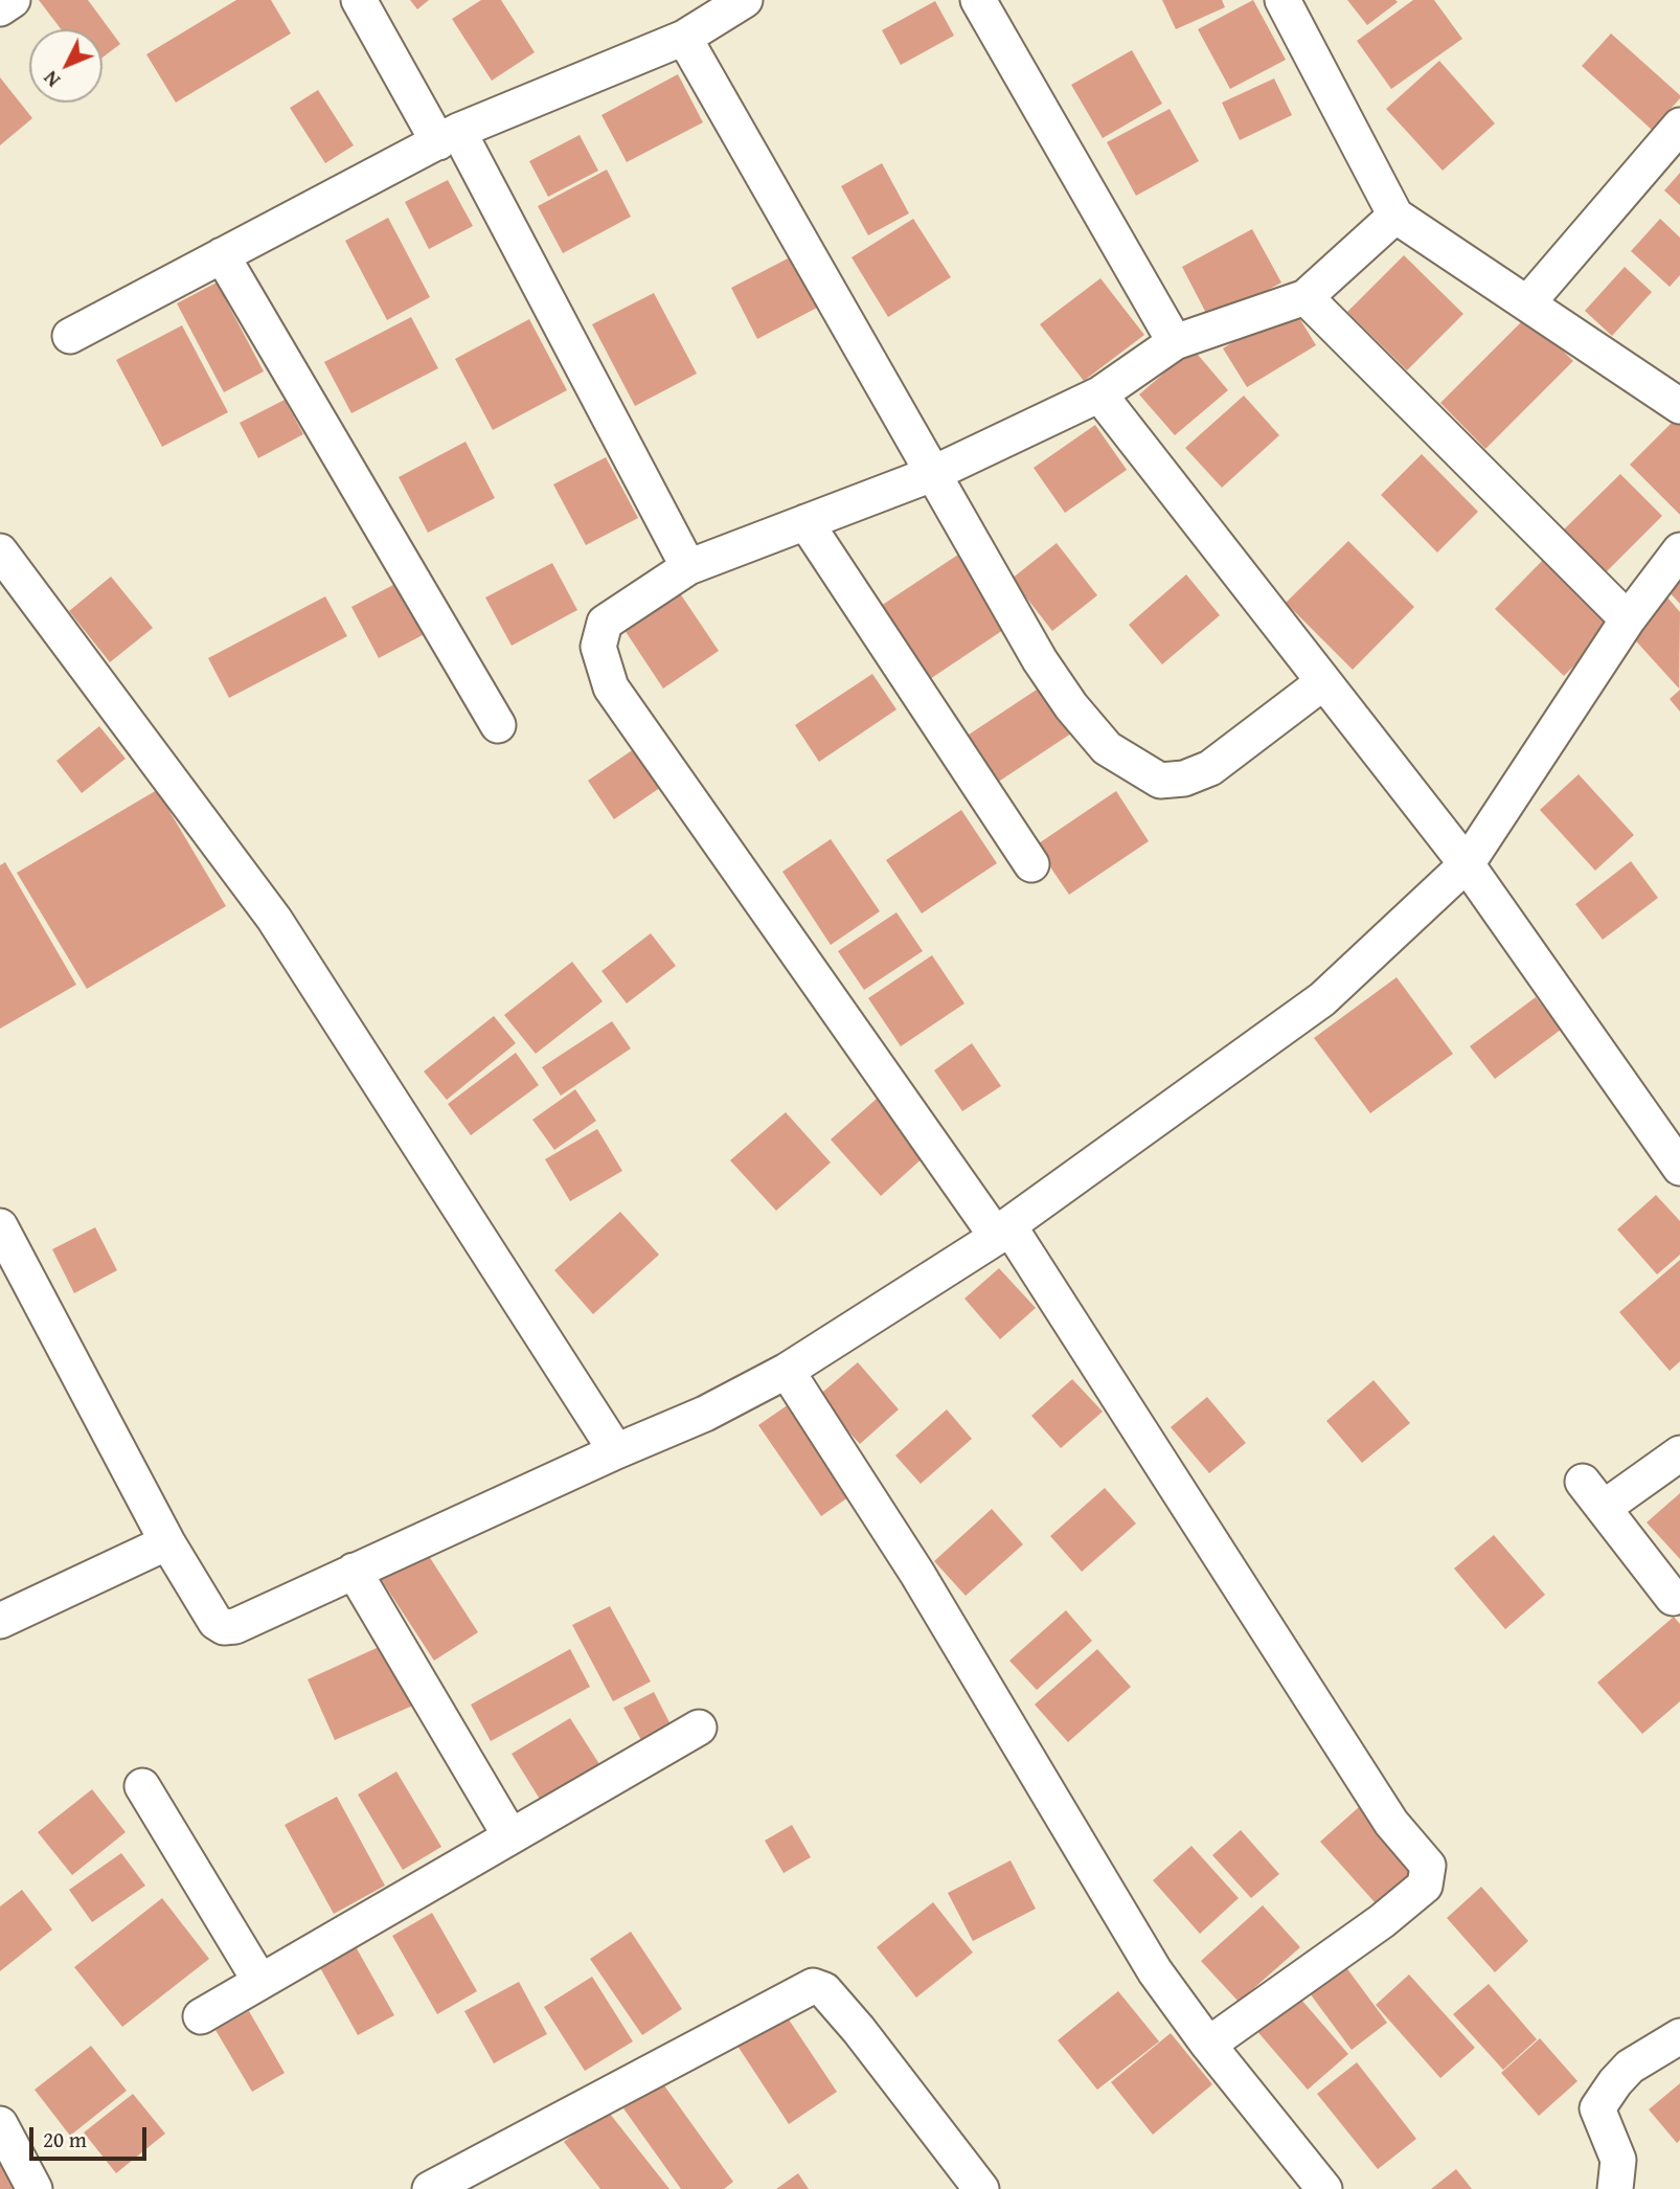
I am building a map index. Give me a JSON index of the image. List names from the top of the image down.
{
  "scale_bar": "20 m",
  "north": "bottom left"
}
